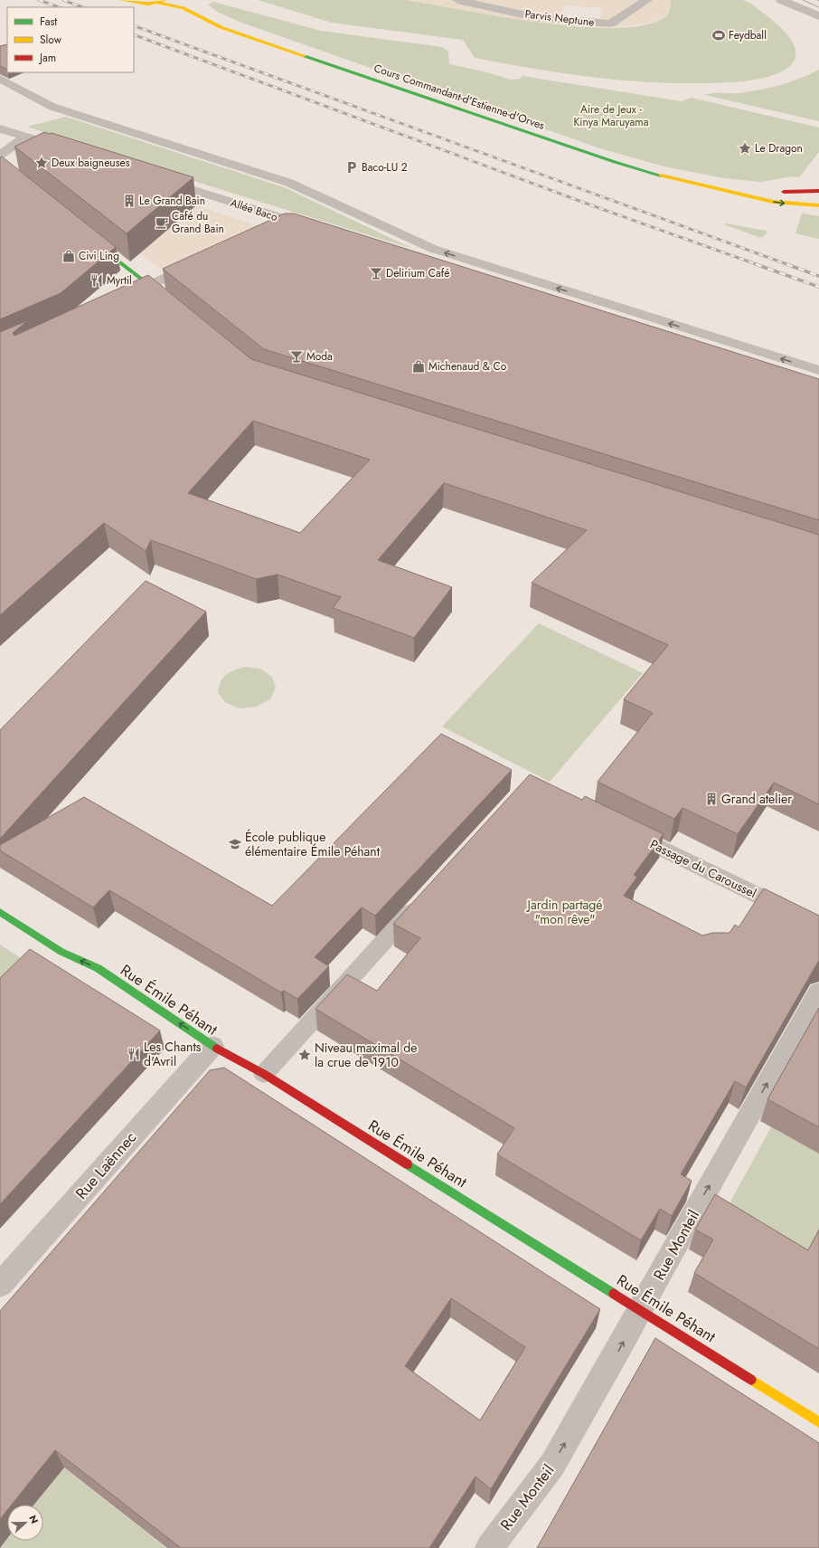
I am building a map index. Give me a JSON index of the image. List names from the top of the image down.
{
  "streets": {
    "main road": ["Cours Commandant-d'Estienne-d'Orves", "Rue Émile Péhant"],
    "street": [
      "Parvis Neptune",
      "Allée Baco",
      "Passage du Caroussel",
      "Rue Laënnec",
      "Rue Monteil"
    ]
  },
  "crossings": [
    ["Rue Émile Péhant", "Rue Laënnec"],
    ["Rue Émile Péhant", "Rue Monteil"]
  ],
  "one_way": ["Rue Monteil"],
  "parks": ["Aire de Jeux - Kinya Maruyama", "Jardin partagé \"mon rêve\""],
  "places": {
    "sports": ["Feydball"],
    "place": ["Le Dragon", "Deux baigneuses", "Niveau maximal de la crue de 1910"],
    "parking": ["Baco-LU 2"],
    "building": ["Le Grand Bain", "Grand atelier"],
    "cafe": ["Café du Grand Bain"],
    "shop": ["Civi Ling", "Michenaud & Co"],
    "bar": ["Delirium Café", "Moda"],
    "restaurant": ["Myrtil", "Les Chants d'Avril"],
    "school or university": ["École publique élémentaire Émile Péhant"]
  },
  "legend": ["Fast", "Slow", "Jam"],
  "north": "right"
}
